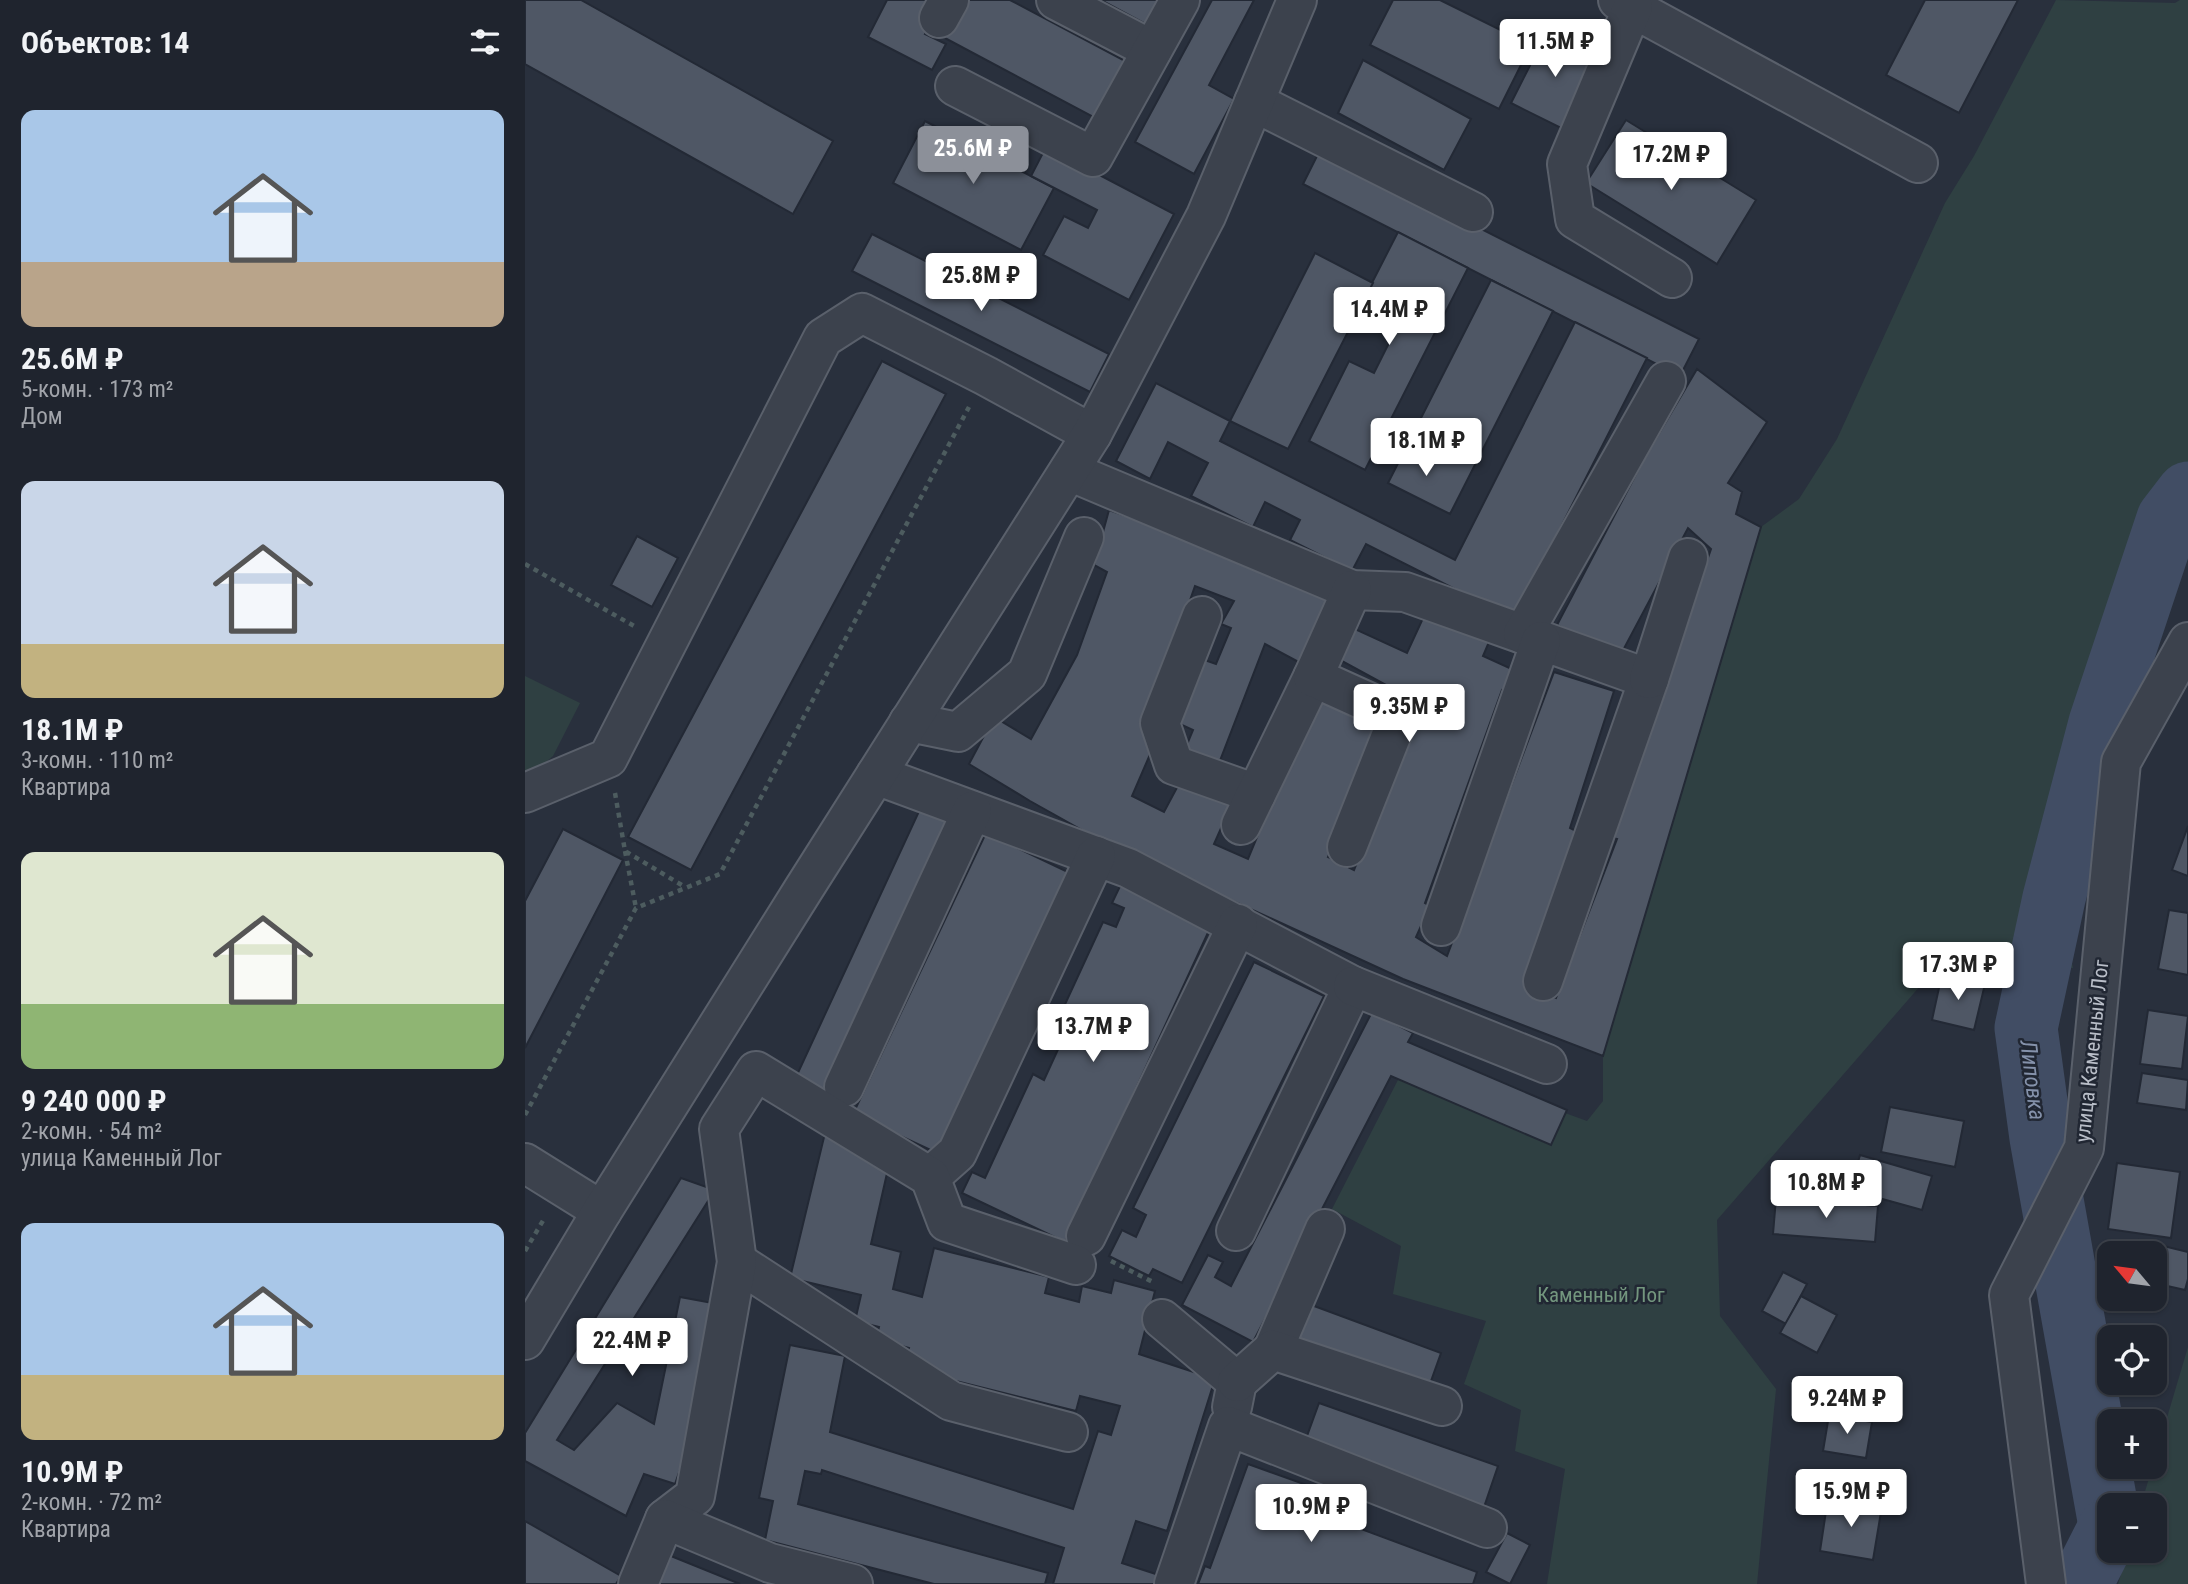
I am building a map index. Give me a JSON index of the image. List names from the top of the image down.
{
  "streets": {
    "street": ["улица Каменный Лог"]
  },
  "water": ["Липовка"],
  "parks": ["Каменный Лог"],
  "north": "top left",
  "page": {
    "heading": "Объектов: 14",
    "price": [
      "11.5M ₽",
      "25.6M ₽",
      "17.2M ₽",
      "25.8M ₽",
      "14.4M ₽",
      "18.1M ₽",
      "9.35M ₽",
      "17.3M ₽",
      "13.7M ₽",
      "10.8M ₽",
      "22.4M ₽",
      "9.24M ₽",
      "15.9M ₽",
      "10.9M ₽"
    ],
    "list": [
      {
        "name": "25.6M ₽",
        "note": "5-комн. · 173 m² · Дом"
      },
      {
        "name": "18.1M ₽",
        "note": "3-комн. · 110 m² · Квартира"
      },
      {
        "name": "9 240 000 ₽",
        "note": "2-комн. · 54 m² · улица Каменный Лог"
      },
      {
        "name": "10.9M ₽",
        "note": "2-комн. · 72 m² · Квартира"
      }
    ],
    "map_buttons": ["+", "−"]
  }
}
